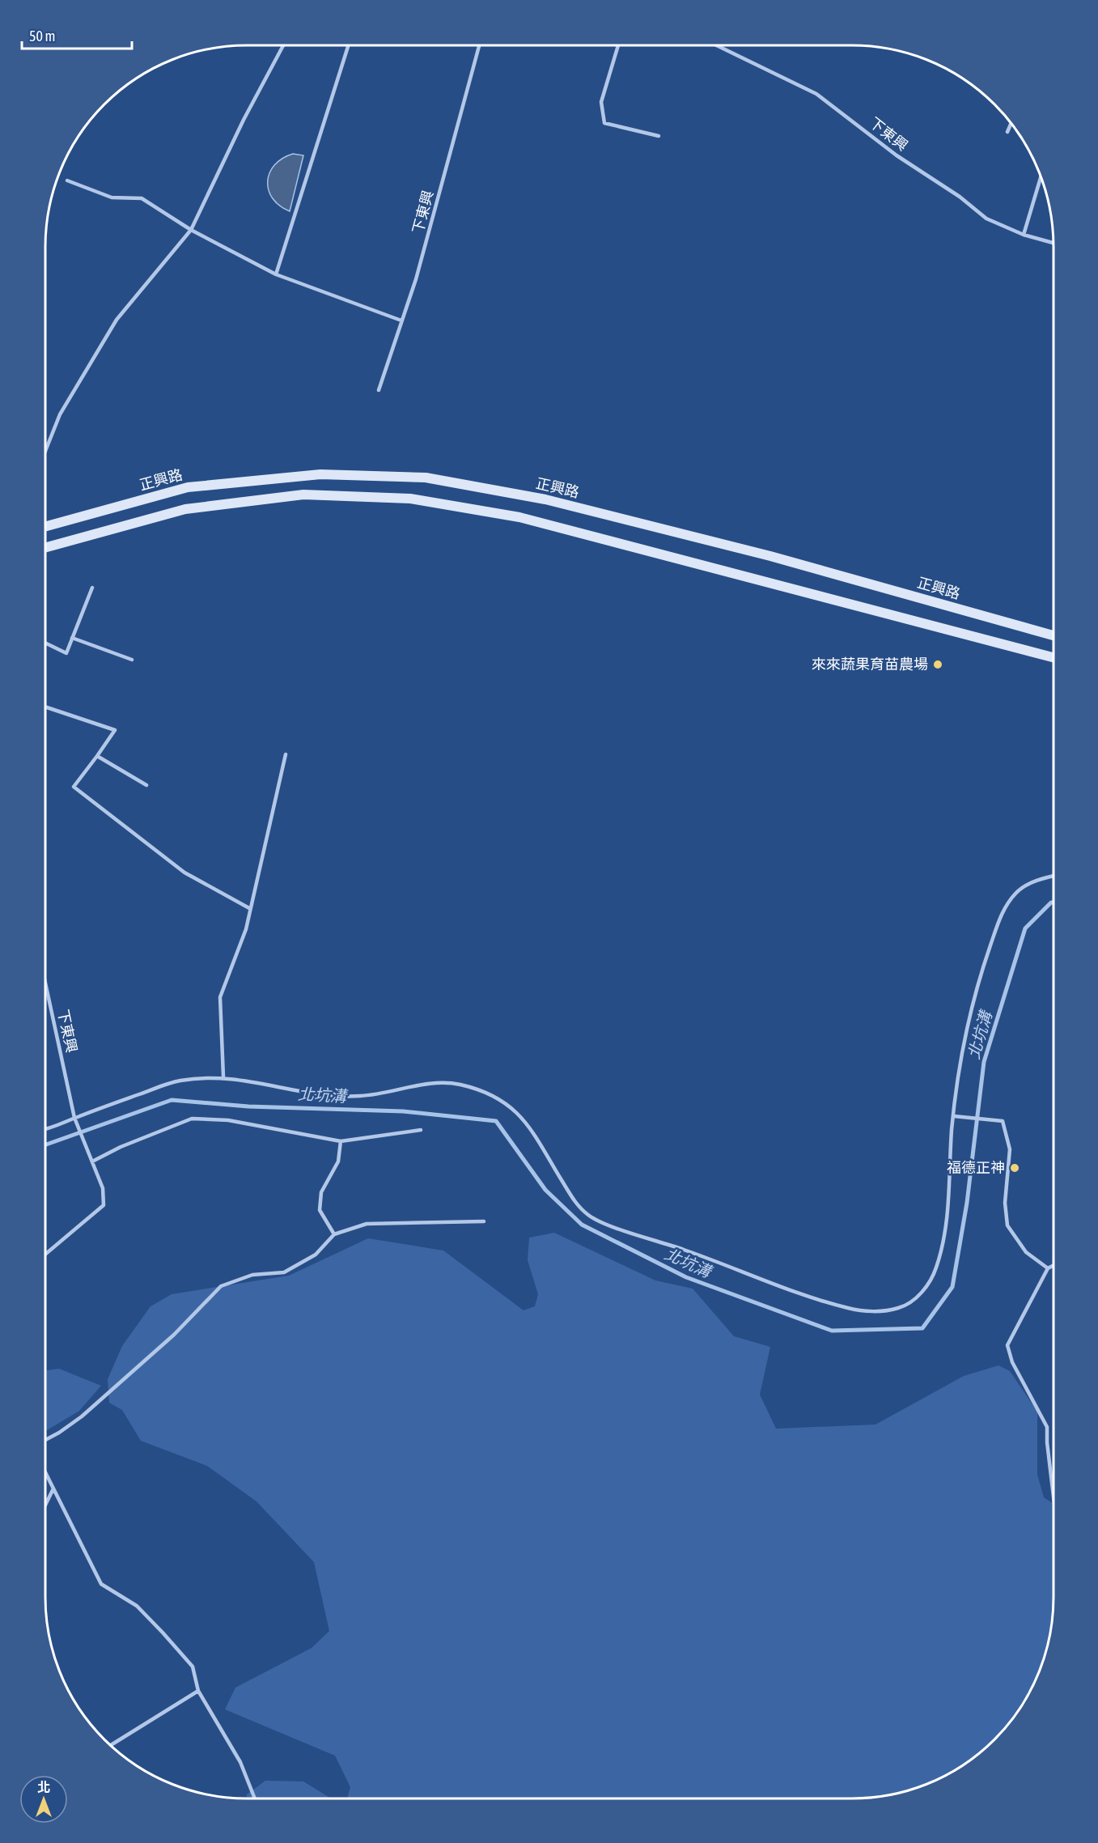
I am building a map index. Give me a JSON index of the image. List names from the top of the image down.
{
  "streets": {
    "main road": ["正興路"],
    "lane": ["下東興"]
  },
  "water": ["北坑溝"],
  "places": ["來來蔬果育苗農場", "福德正神"],
  "scale_bar": "50 m",
  "north": "top"
}
